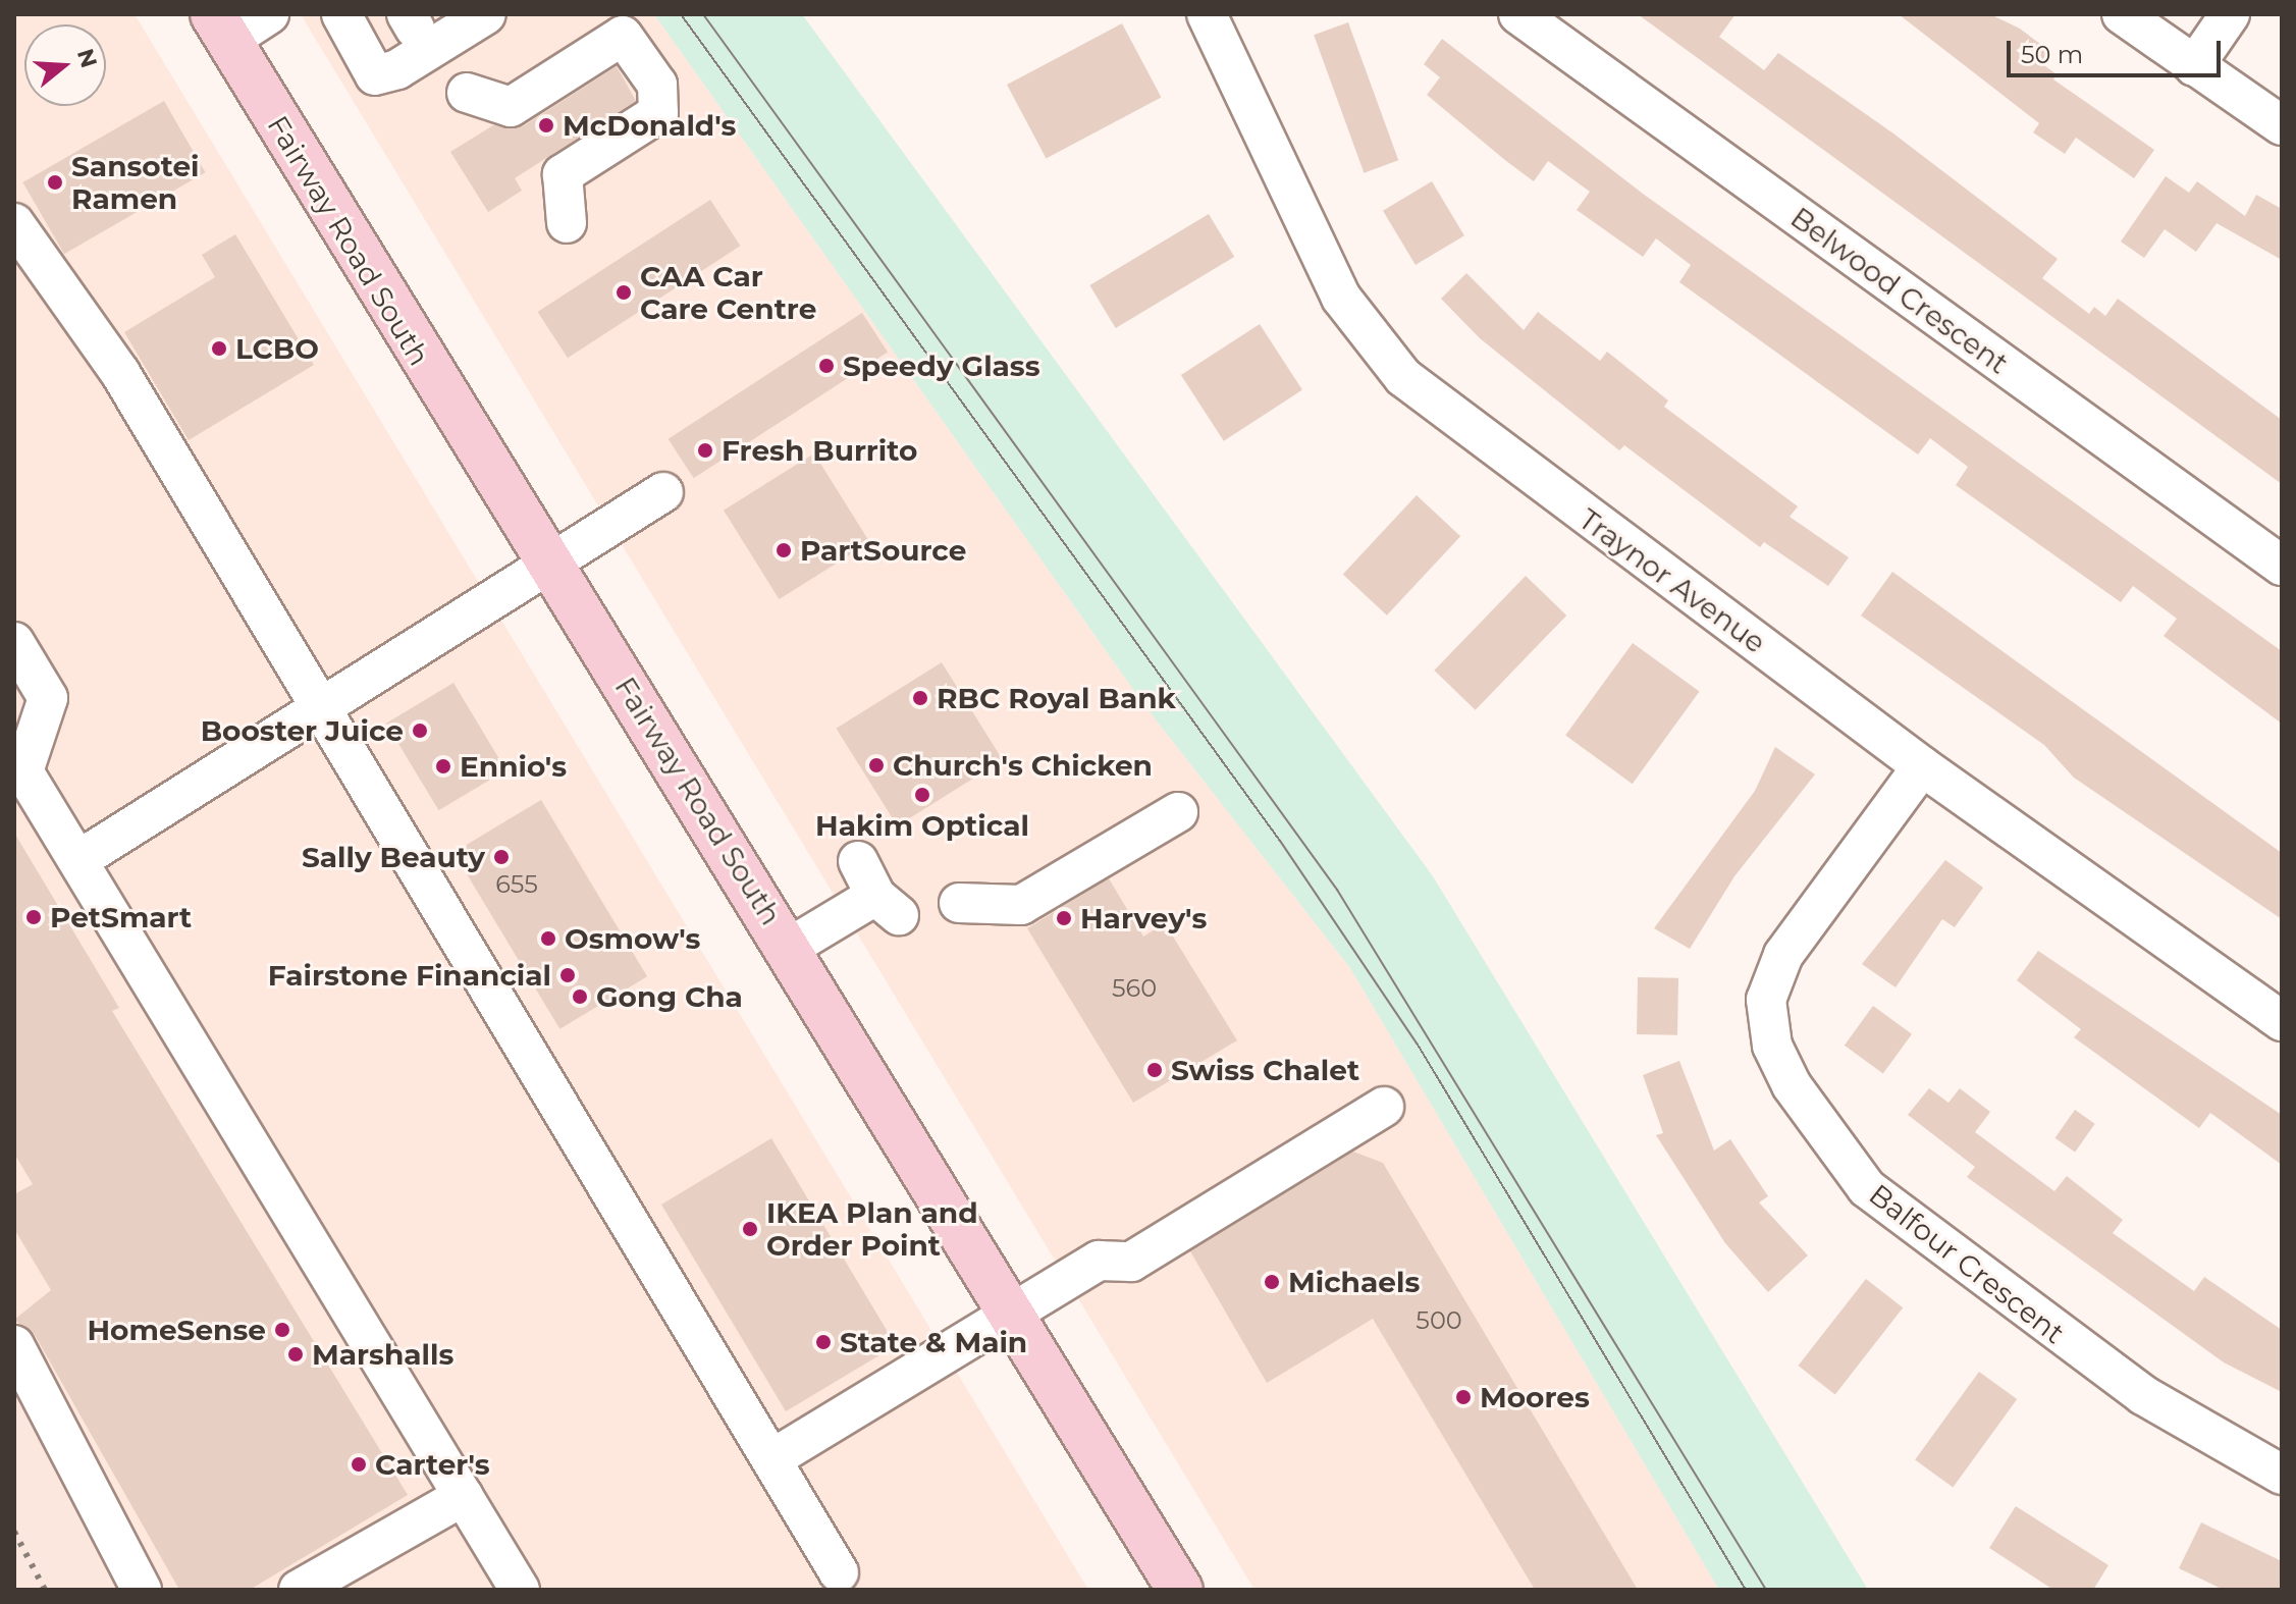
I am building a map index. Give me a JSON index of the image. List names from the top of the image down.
{
  "streets": {
    "main road": ["Fairway Road South"],
    "street": ["Belwood Crescent", "Traynor Avenue", "Balfour Crescent"]
  },
  "crossings": [
    ["Traynor Avenue", "Balfour Crescent"]
  ],
  "places": [
    "McDonald's",
    "Sansotei Ramen",
    "CAA Car Care Centre",
    "LCBO",
    "Speedy Glass",
    "Fresh Burrito",
    "PartSource",
    "RBC Royal Bank",
    "Booster Juice",
    "Church's Chicken",
    "Ennio's",
    "Hakim Optical",
    "Sally Beauty",
    "PetSmart",
    "Harvey's",
    "Osmow's",
    "Fairstone Financial",
    "Gong Cha",
    "Swiss Chalet",
    "IKEA Plan and Order Point",
    "Michaels",
    "HomeSense",
    "State & Main",
    "Marshalls",
    "Moores",
    "Carter's"
  ],
  "house_numbers": ["655", "560", "500"],
  "scale_bar": "50 m",
  "north": "right"
}
